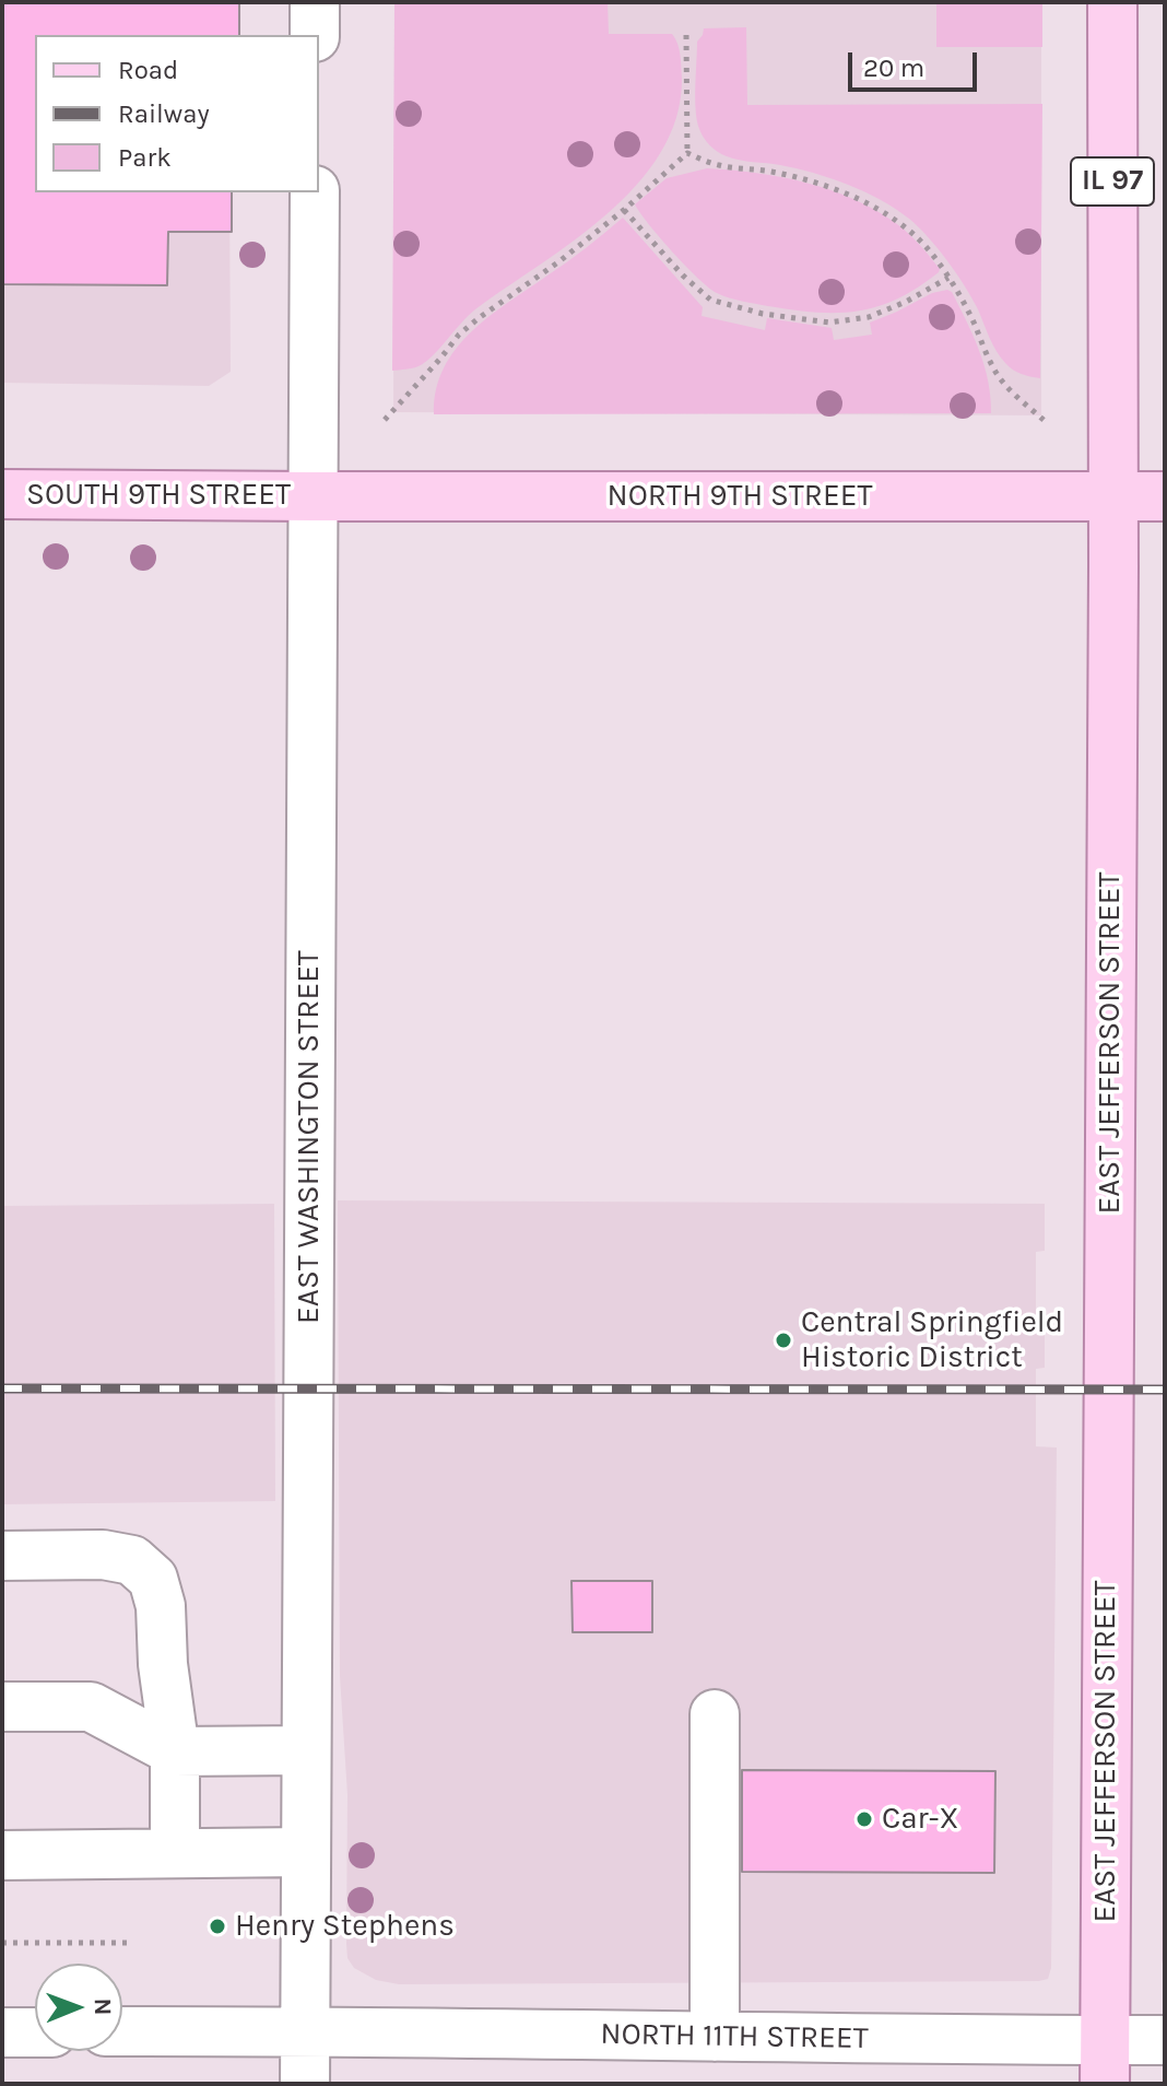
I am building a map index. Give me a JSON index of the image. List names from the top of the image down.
{
  "streets": {
    "main road": [
      "IL 97",
      "SOUTH 9TH STREET",
      "NORTH 9TH STREET",
      "EAST JEFFERSON STREET"
    ],
    "street": ["EAST WASHINGTON STREET", "NORTH 11TH STREET"]
  },
  "crossings": [
    ["SOUTH 9TH STREET", "NORTH 9TH STREET"],
    ["SOUTH 9TH STREET", "EAST WASHINGTON STREET"],
    ["NORTH 9TH STREET", "EAST JEFFERSON STREET"],
    ["NORTH 9TH STREET", "EAST WASHINGTON STREET"],
    ["EAST JEFFERSON STREET", "NORTH 11TH STREET"],
    ["EAST WASHINGTON STREET", "NORTH 11TH STREET"]
  ],
  "places": ["Central Springfield Historic District", "Car-X", "Henry Stephens"],
  "legend": ["Road", "Railway", "Park"],
  "scale_bar": "20 m",
  "north": "right"
}
